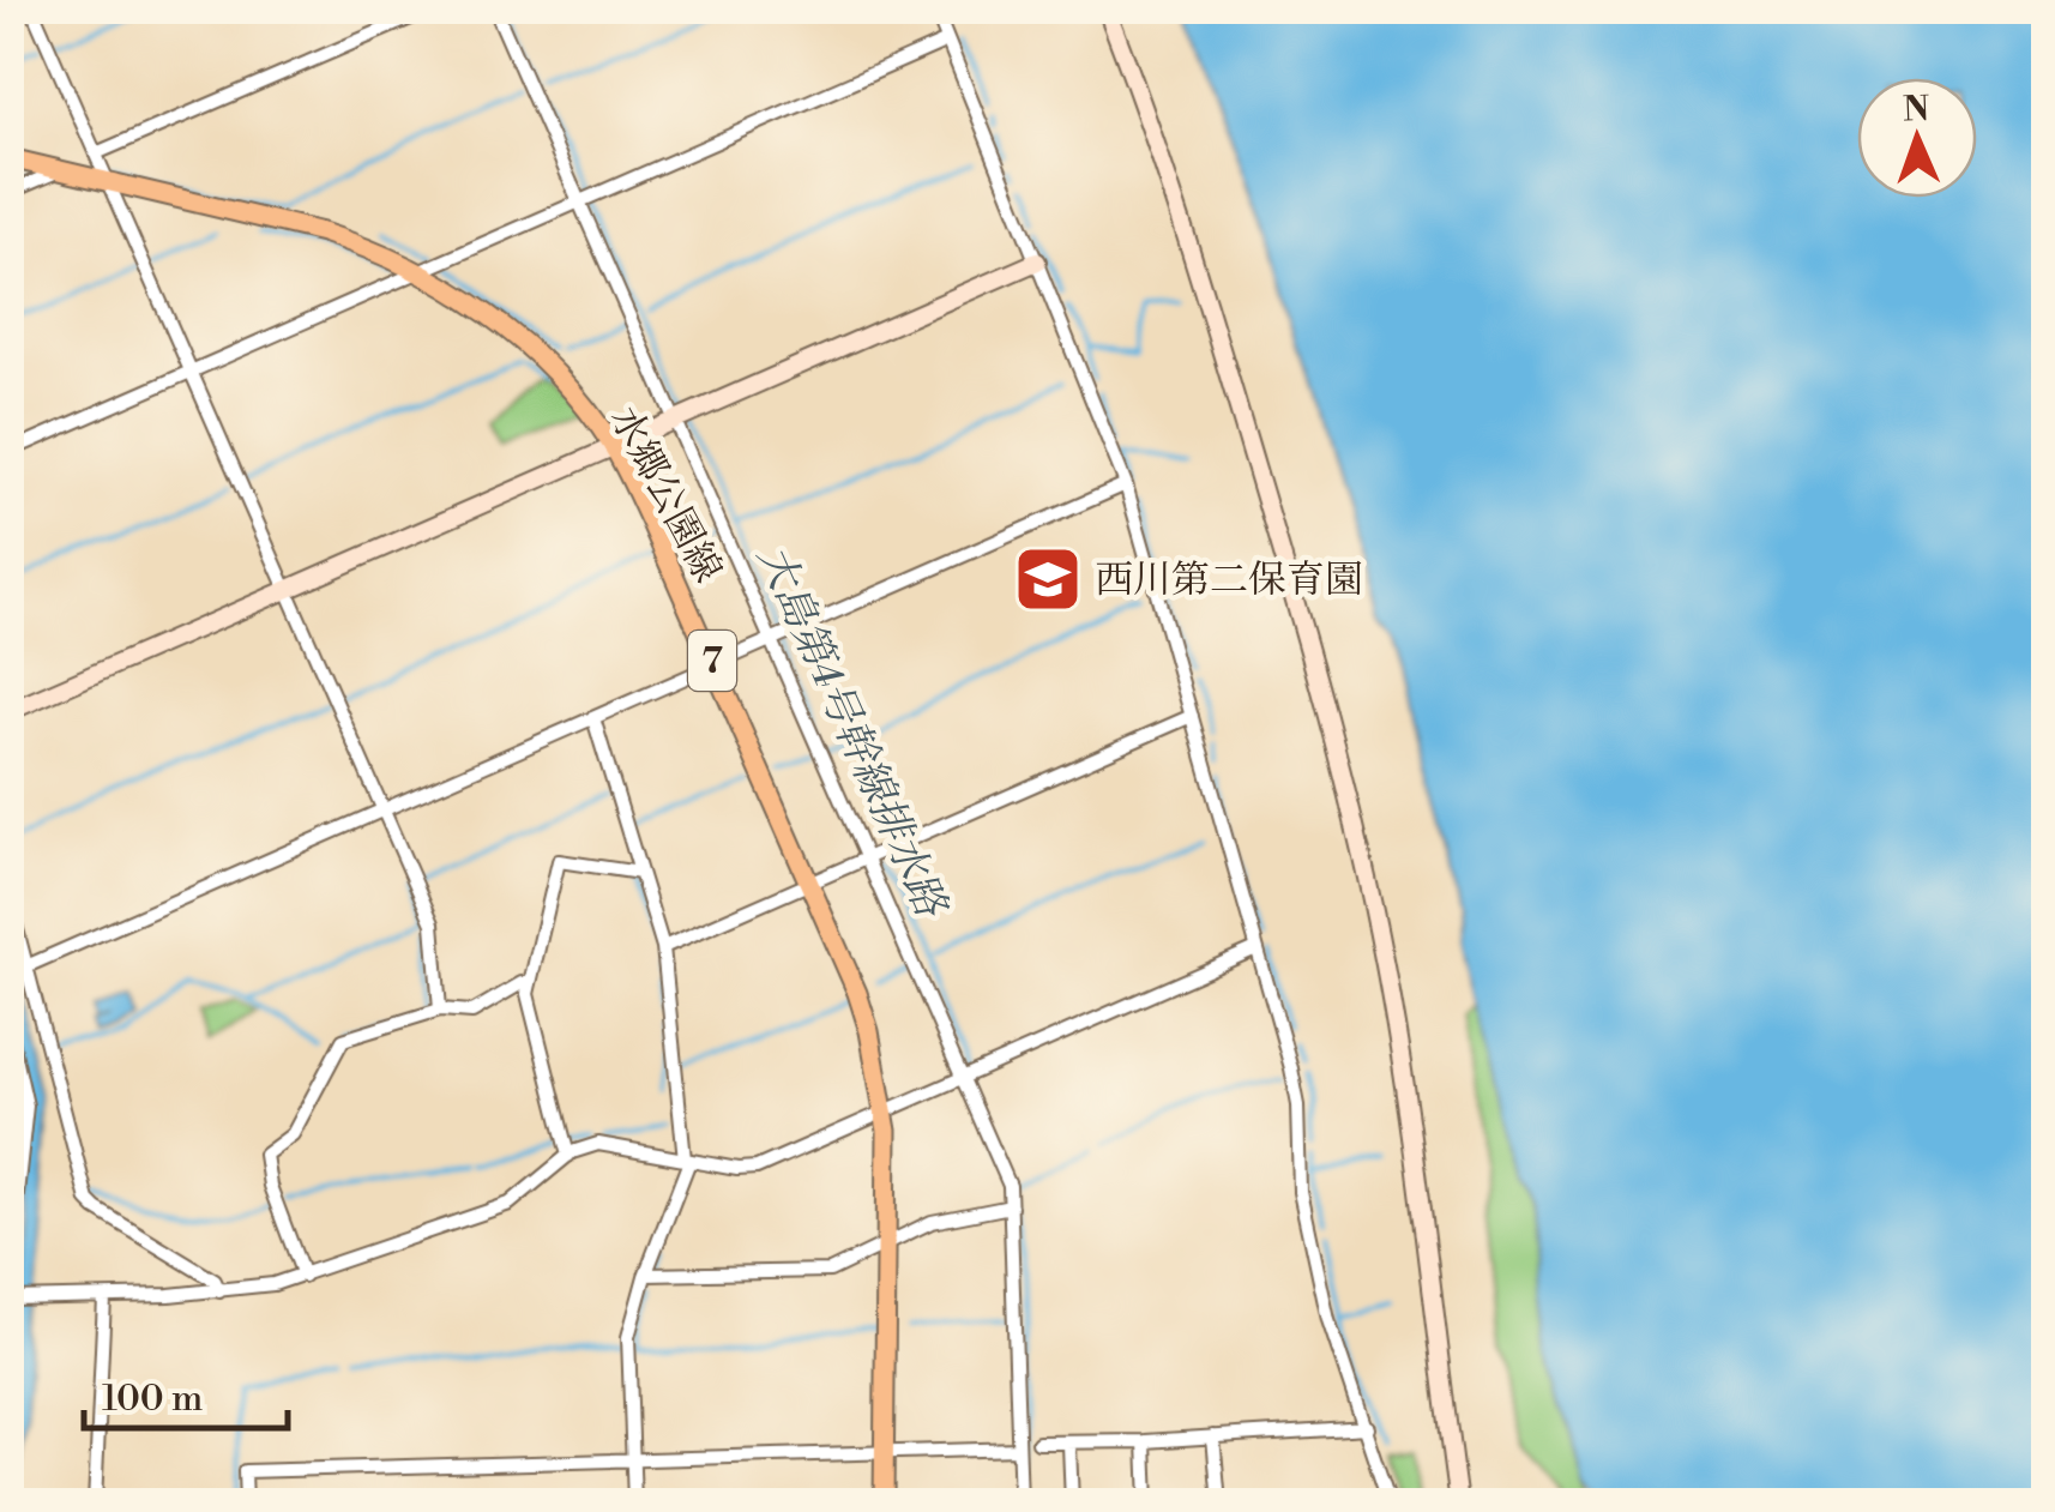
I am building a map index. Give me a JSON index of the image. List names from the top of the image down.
{
  "streets": {
    "main road": ["水郷公園線", "7"]
  },
  "water": ["大島第4号幹線排水路"],
  "places": {
    "school or university": ["西川第二保育園"]
  },
  "scale_bar": "100 m",
  "north": "top"
}
